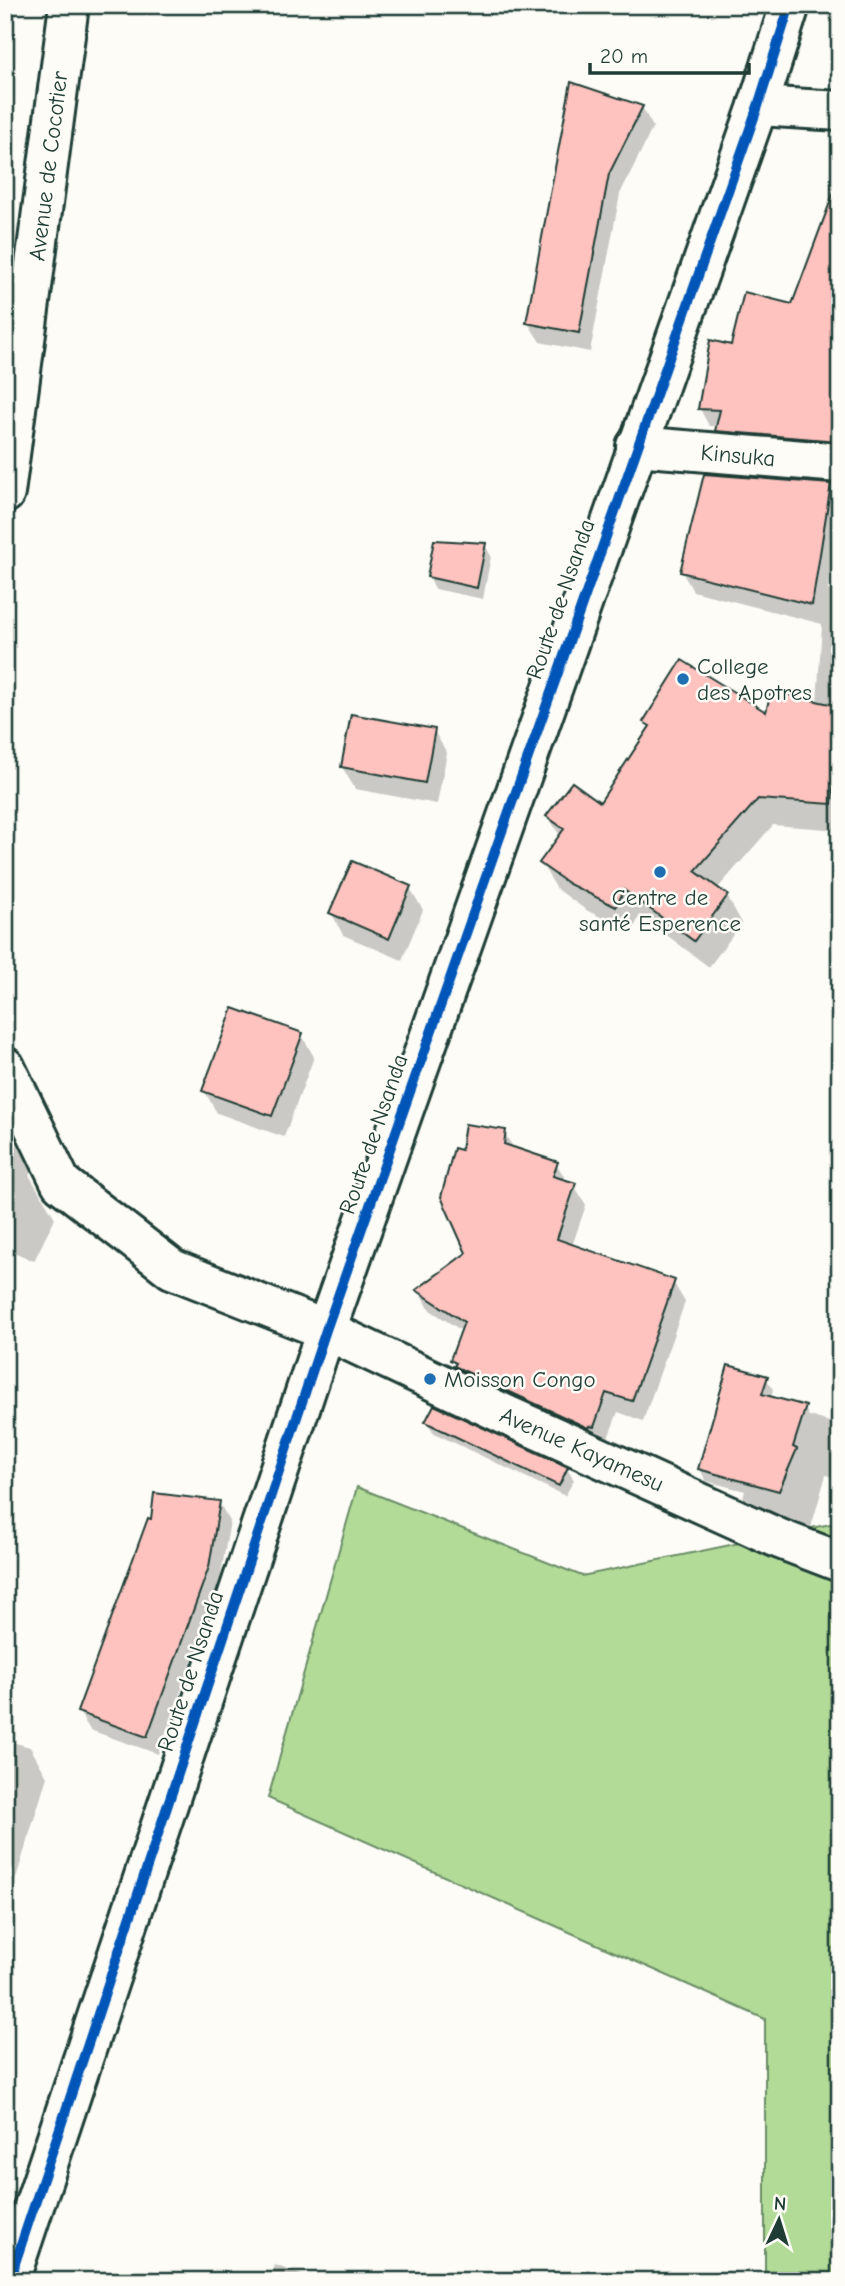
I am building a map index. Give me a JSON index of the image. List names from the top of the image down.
{
  "streets": {
    "street": [
      "Avenue de Cocotier",
      "Kinsuka",
      "Route de Nsanda",
      "Avenue Kayamesu"
    ]
  },
  "crossings": [
    ["Kinsuka", "Route de Nsanda"],
    ["Route de Nsanda", "Avenue Kayamesu"]
  ],
  "places": ["College des Apotres", "Centre de santé Esperence", "Moisson Congo"],
  "scale_bar": "20 m",
  "north": "top"
}
